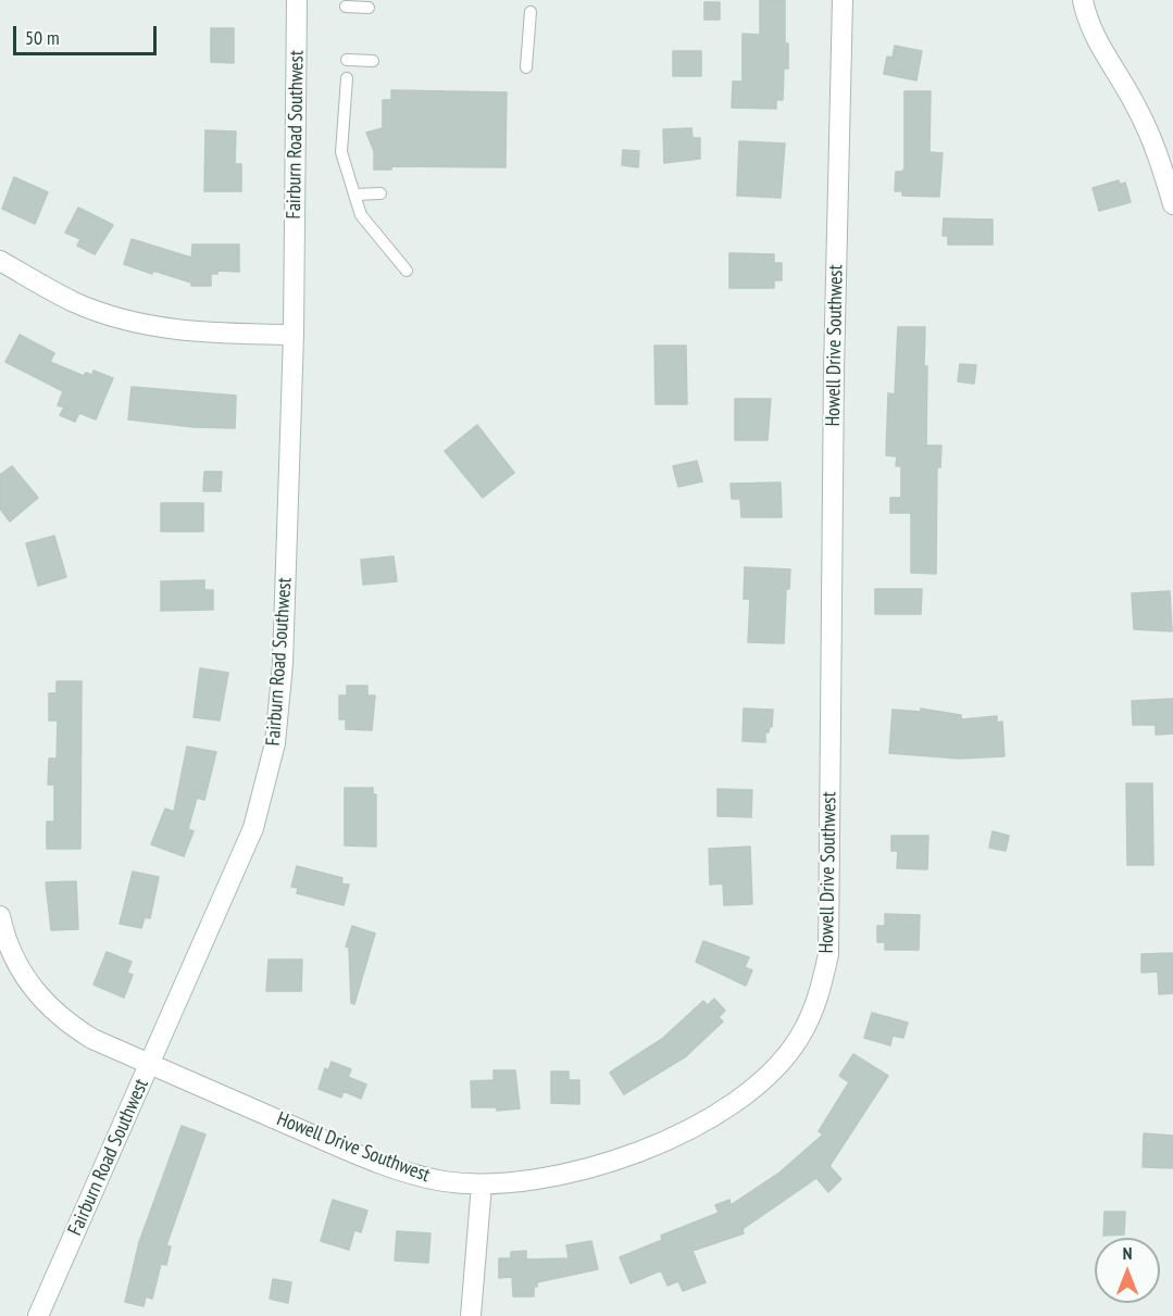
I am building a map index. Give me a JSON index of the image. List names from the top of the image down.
{
  "streets": {
    "street": ["Fairburn Road Southwest", "Howell Drive Southwest"]
  },
  "crossings": [
    ["Fairburn Road Southwest", "Howell Drive Southwest"]
  ],
  "scale_bar": "50 m",
  "north": "top"
}
